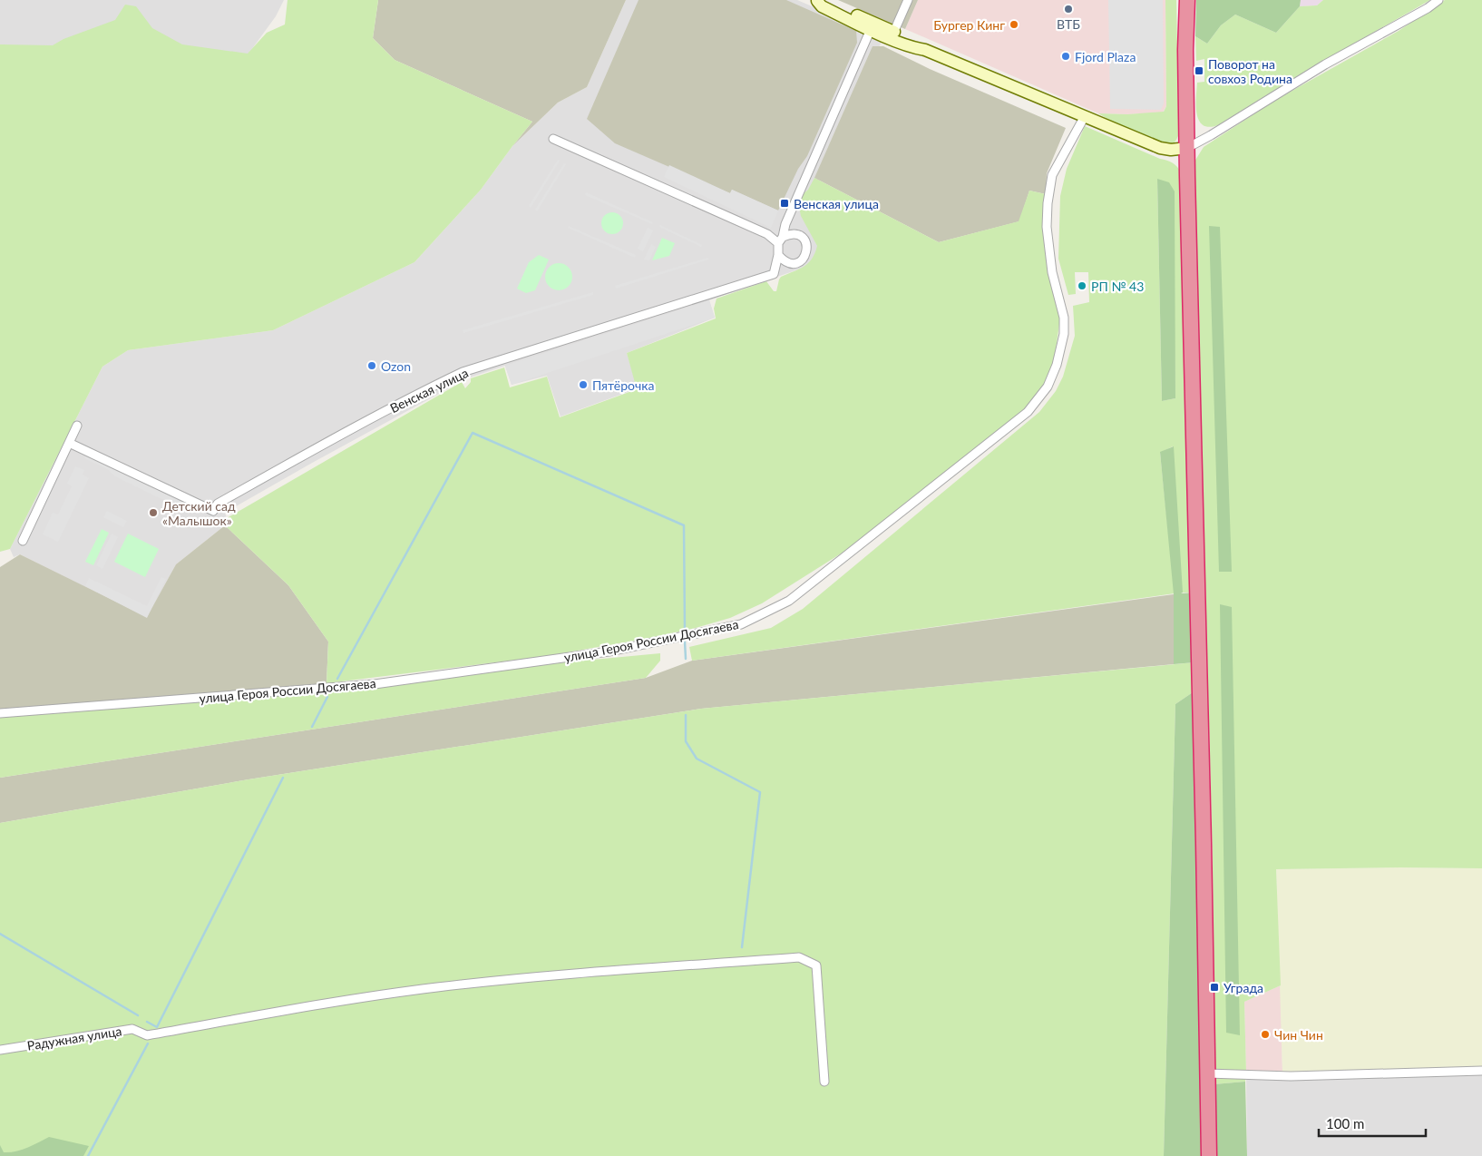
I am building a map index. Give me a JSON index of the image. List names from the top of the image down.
{
  "streets": {
    "street": ["Венская улица", "улица Героя России Досягаева", "Радужная улица"]
  },
  "places": {
    "other": [
      "ВТБ",
      "Бургер Кинг",
      "Fjord Plaza",
      "РП № 43",
      "Ozon",
      "Пятёрочка",
      "Детский сад «Малышок»",
      "Чин Чин"
    ],
    "transit": ["Поворот на совхоз Родина", "Венская улица", "Уграда"]
  },
  "scale_bar": "100 m"
}
